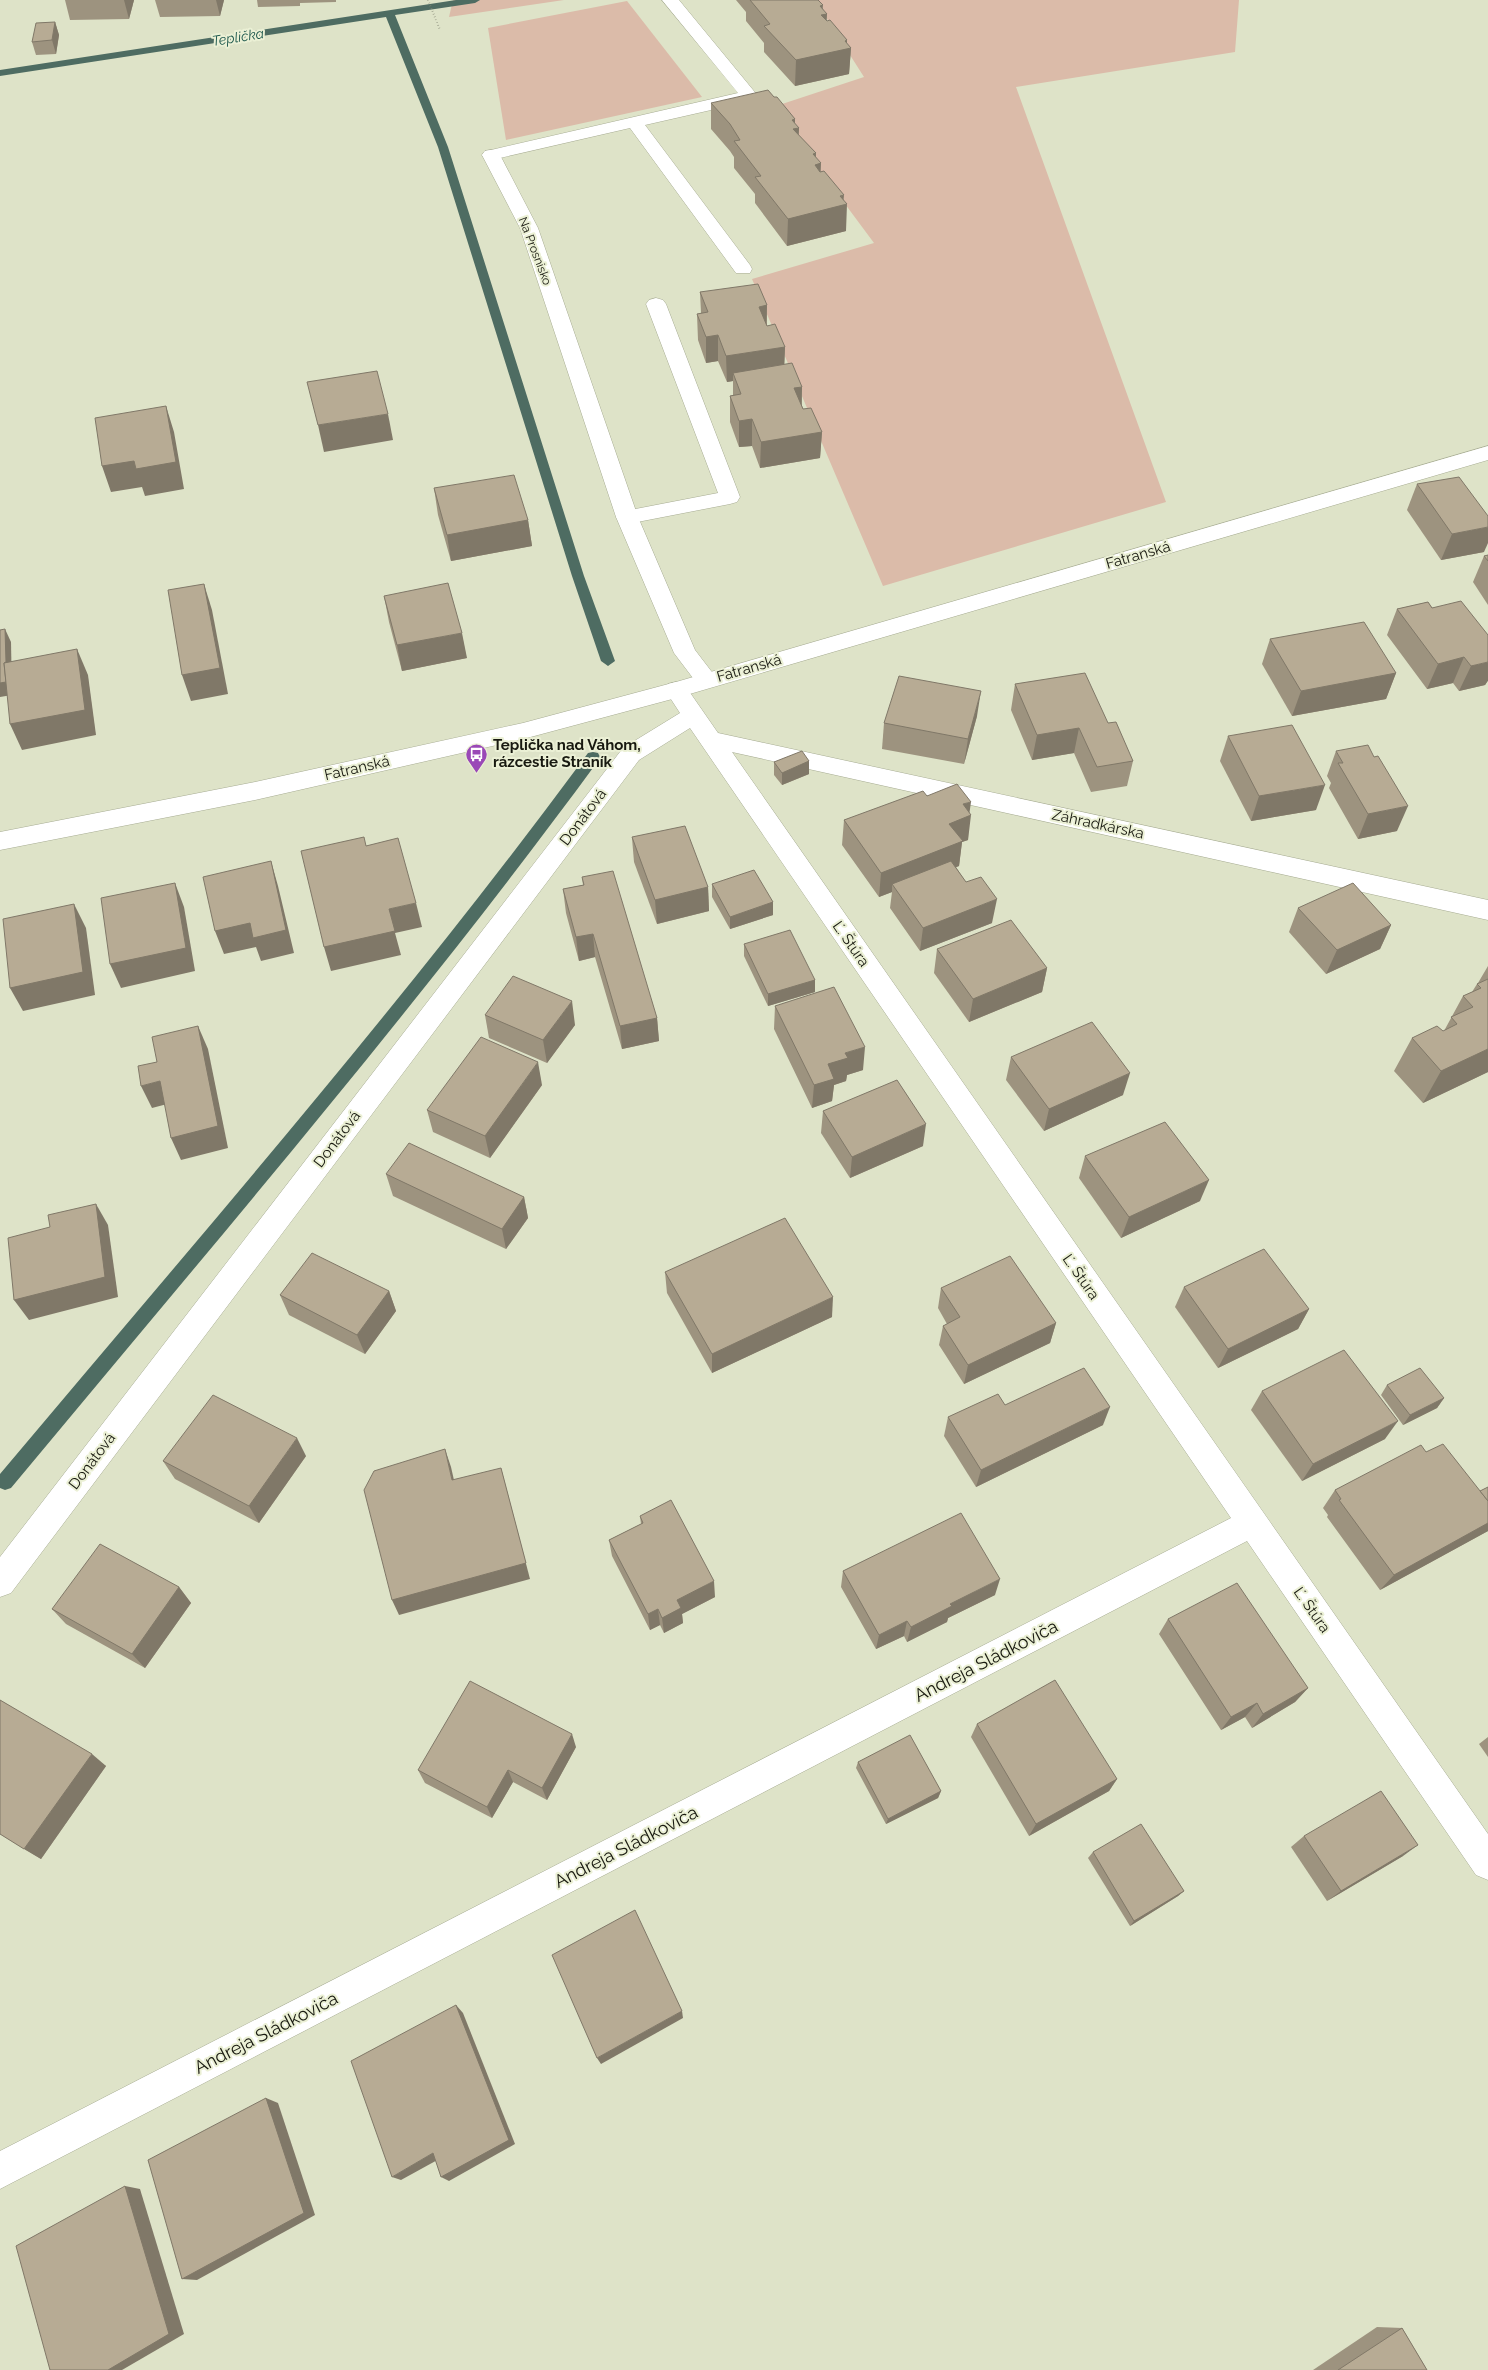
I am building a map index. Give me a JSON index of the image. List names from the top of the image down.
{
  "streets": {
    "street": [
      "Na Prosnisko",
      "Fatranská",
      "Donátová",
      "Záhradkárska",
      "Ľ. Štúra",
      "Andreja Sládkoviča"
    ]
  },
  "crossings": [
    ["Na Prosnisko", "Fatranská"],
    ["Fatranská", "Ľ. Štúra"],
    ["Donátová", "Ľ. Štúra"],
    ["Záhradkárska", "Ľ. Štúra"],
    ["Ľ. Štúra", "Andreja Sládkoviča"]
  ],
  "water": ["Teplička"],
  "places": {
    "bus stop": ["Teplička nad Váhom, rázcestie Straník"]
  }
}
